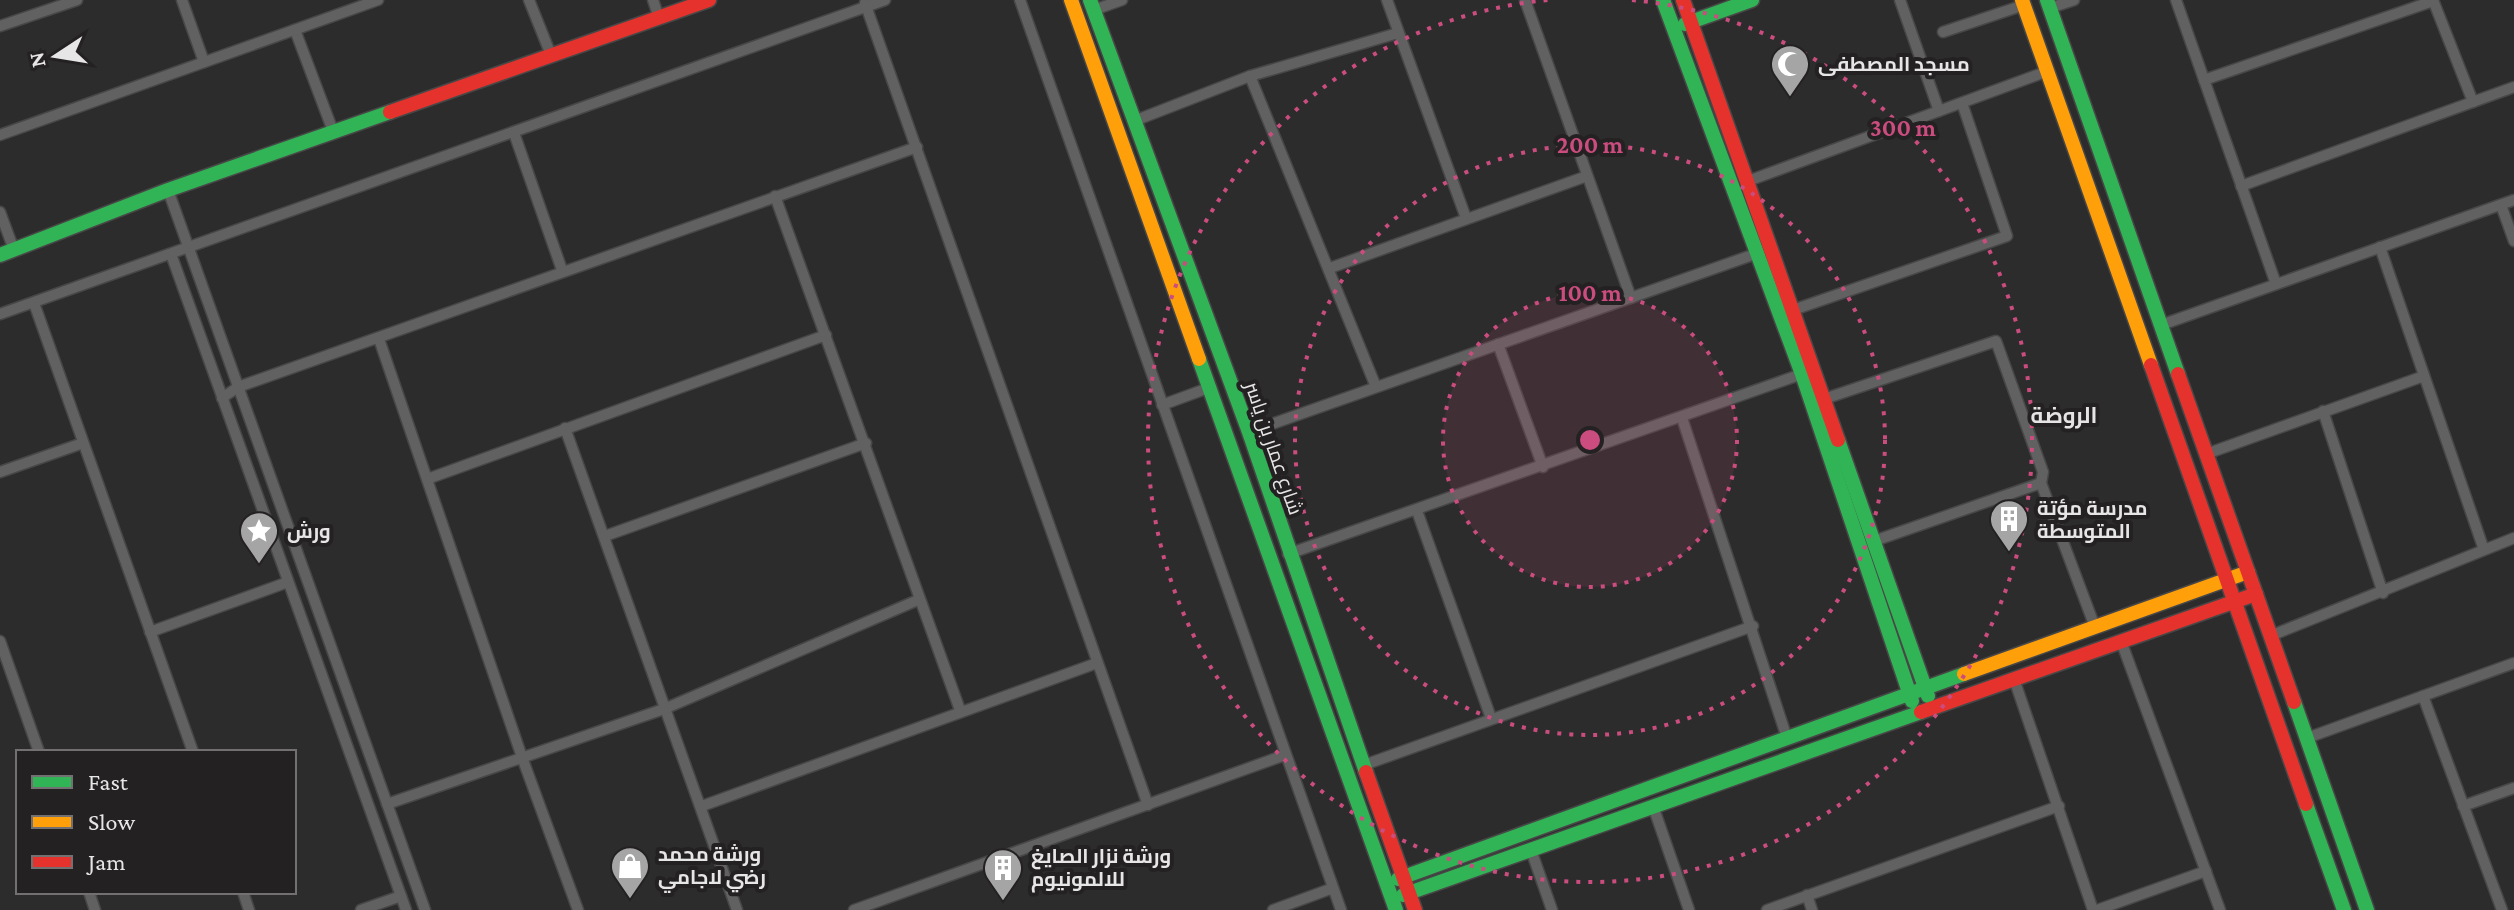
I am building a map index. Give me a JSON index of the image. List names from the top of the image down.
{
  "streets": {
    "street": ["شارع عمار بن ياسر"]
  },
  "districts": ["الروضة"],
  "places": {
    "mosque": ["مسجد المصطفى"],
    "building": ["مدرسة مؤتة المتوسطة", "ورشة نزار الصايغ للالمونيوم"],
    "place": ["ورش"],
    "shop": ["ورشة محمد رضي لاجامي"]
  },
  "legend": ["Fast", "Slow", "Jam"],
  "north": "left",
  "rings": ["300 m", "200 m", "100 m"]
}
